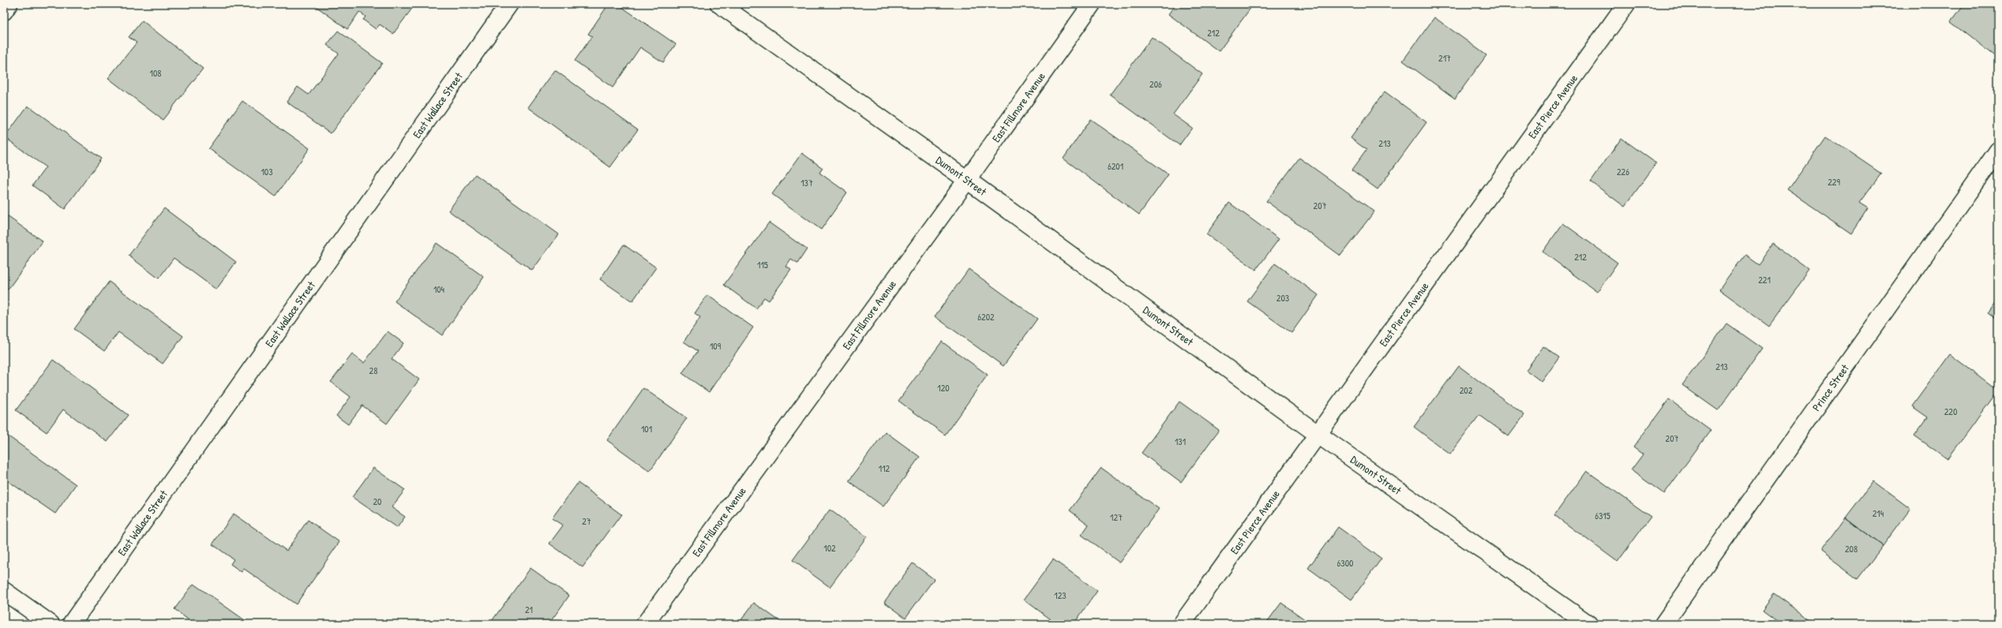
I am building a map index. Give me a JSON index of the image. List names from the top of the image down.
{
  "streets": {
    "street": [
      "East Wallace Street",
      "East Pierce Avenue",
      "East Fillmore Avenue",
      "Dumont Street",
      "Prince Street"
    ]
  },
  "crossings": [
    ["East Pierce Avenue", "Dumont Street"],
    ["East Fillmore Avenue", "Dumont Street"]
  ],
  "house_numbers": [
    "212",
    "217",
    "108",
    "206",
    "213",
    "6201",
    "103",
    "226",
    "229",
    "137",
    "207",
    "212",
    "115",
    "221",
    "104",
    "203",
    "6202",
    "109",
    "213",
    "28",
    "120",
    "202",
    "220",
    "101",
    "207",
    "131",
    "112",
    "20",
    "214",
    "6315",
    "127",
    "27",
    "102",
    "208",
    "6300",
    "123",
    "21"
  ]
}
